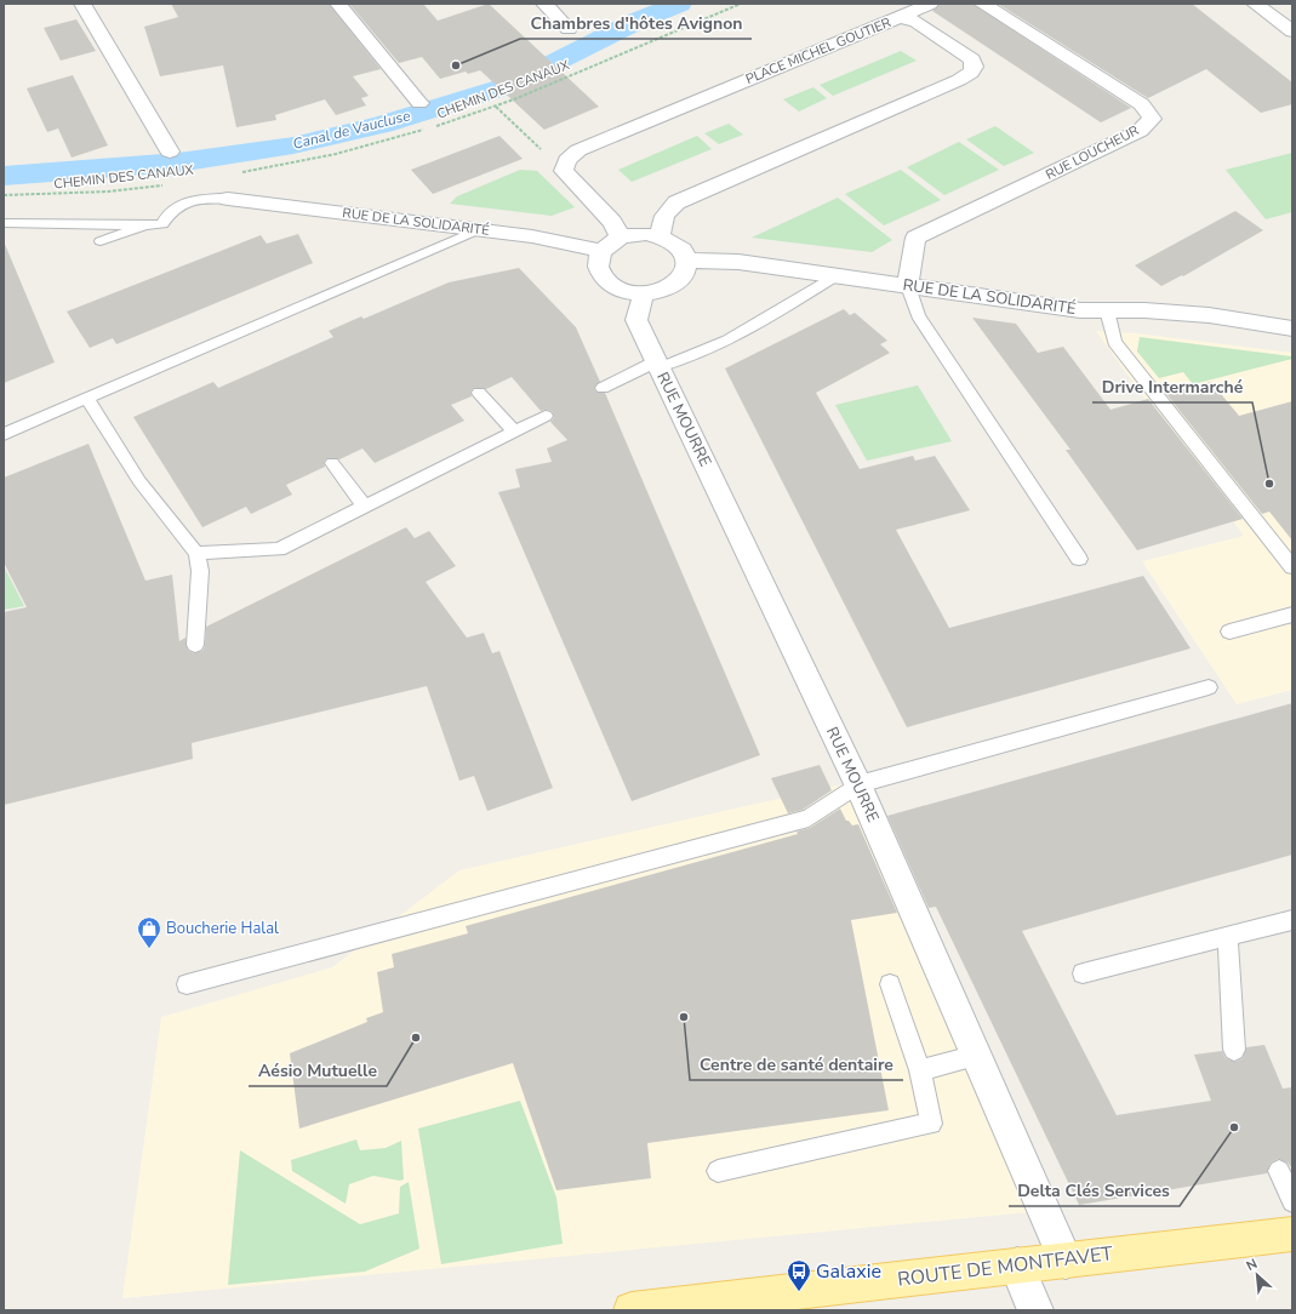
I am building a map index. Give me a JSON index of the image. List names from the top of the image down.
{
  "streets": {
    "main road": ["ROUTE DE MONTFAVET"],
    "street": [
      "PLACE MICHEL GOUTIER",
      "RUE LOUCHEUR",
      "RUE DE LA SOLIDARITÉ",
      "RUE MOURRE"
    ],
    "path": ["CHEMIN DES CANAUX"]
  },
  "crossings": [
    ["PLACE MICHEL GOUTIER", "RUE DE LA SOLIDARITÉ"],
    ["PLACE MICHEL GOUTIER", "RUE MOURRE"],
    ["RUE LOUCHEUR", "RUE DE LA SOLIDARITÉ"],
    ["RUE DE LA SOLIDARITÉ", "RUE MOURRE"],
    ["RUE MOURRE", "ROUTE DE MONTFAVET"]
  ],
  "water": ["Canal de Vaucluse"],
  "places": {
    "other": [
      "Chambres d'hôtes Avignon",
      "Drive Intermarché",
      "Centre de santé dentaire",
      "Aésio Mutuelle",
      "Delta Clés Services"
    ],
    "shop": ["Boucherie Halal"],
    "bus stop": ["Galaxie"]
  },
  "north": "top left"
}
